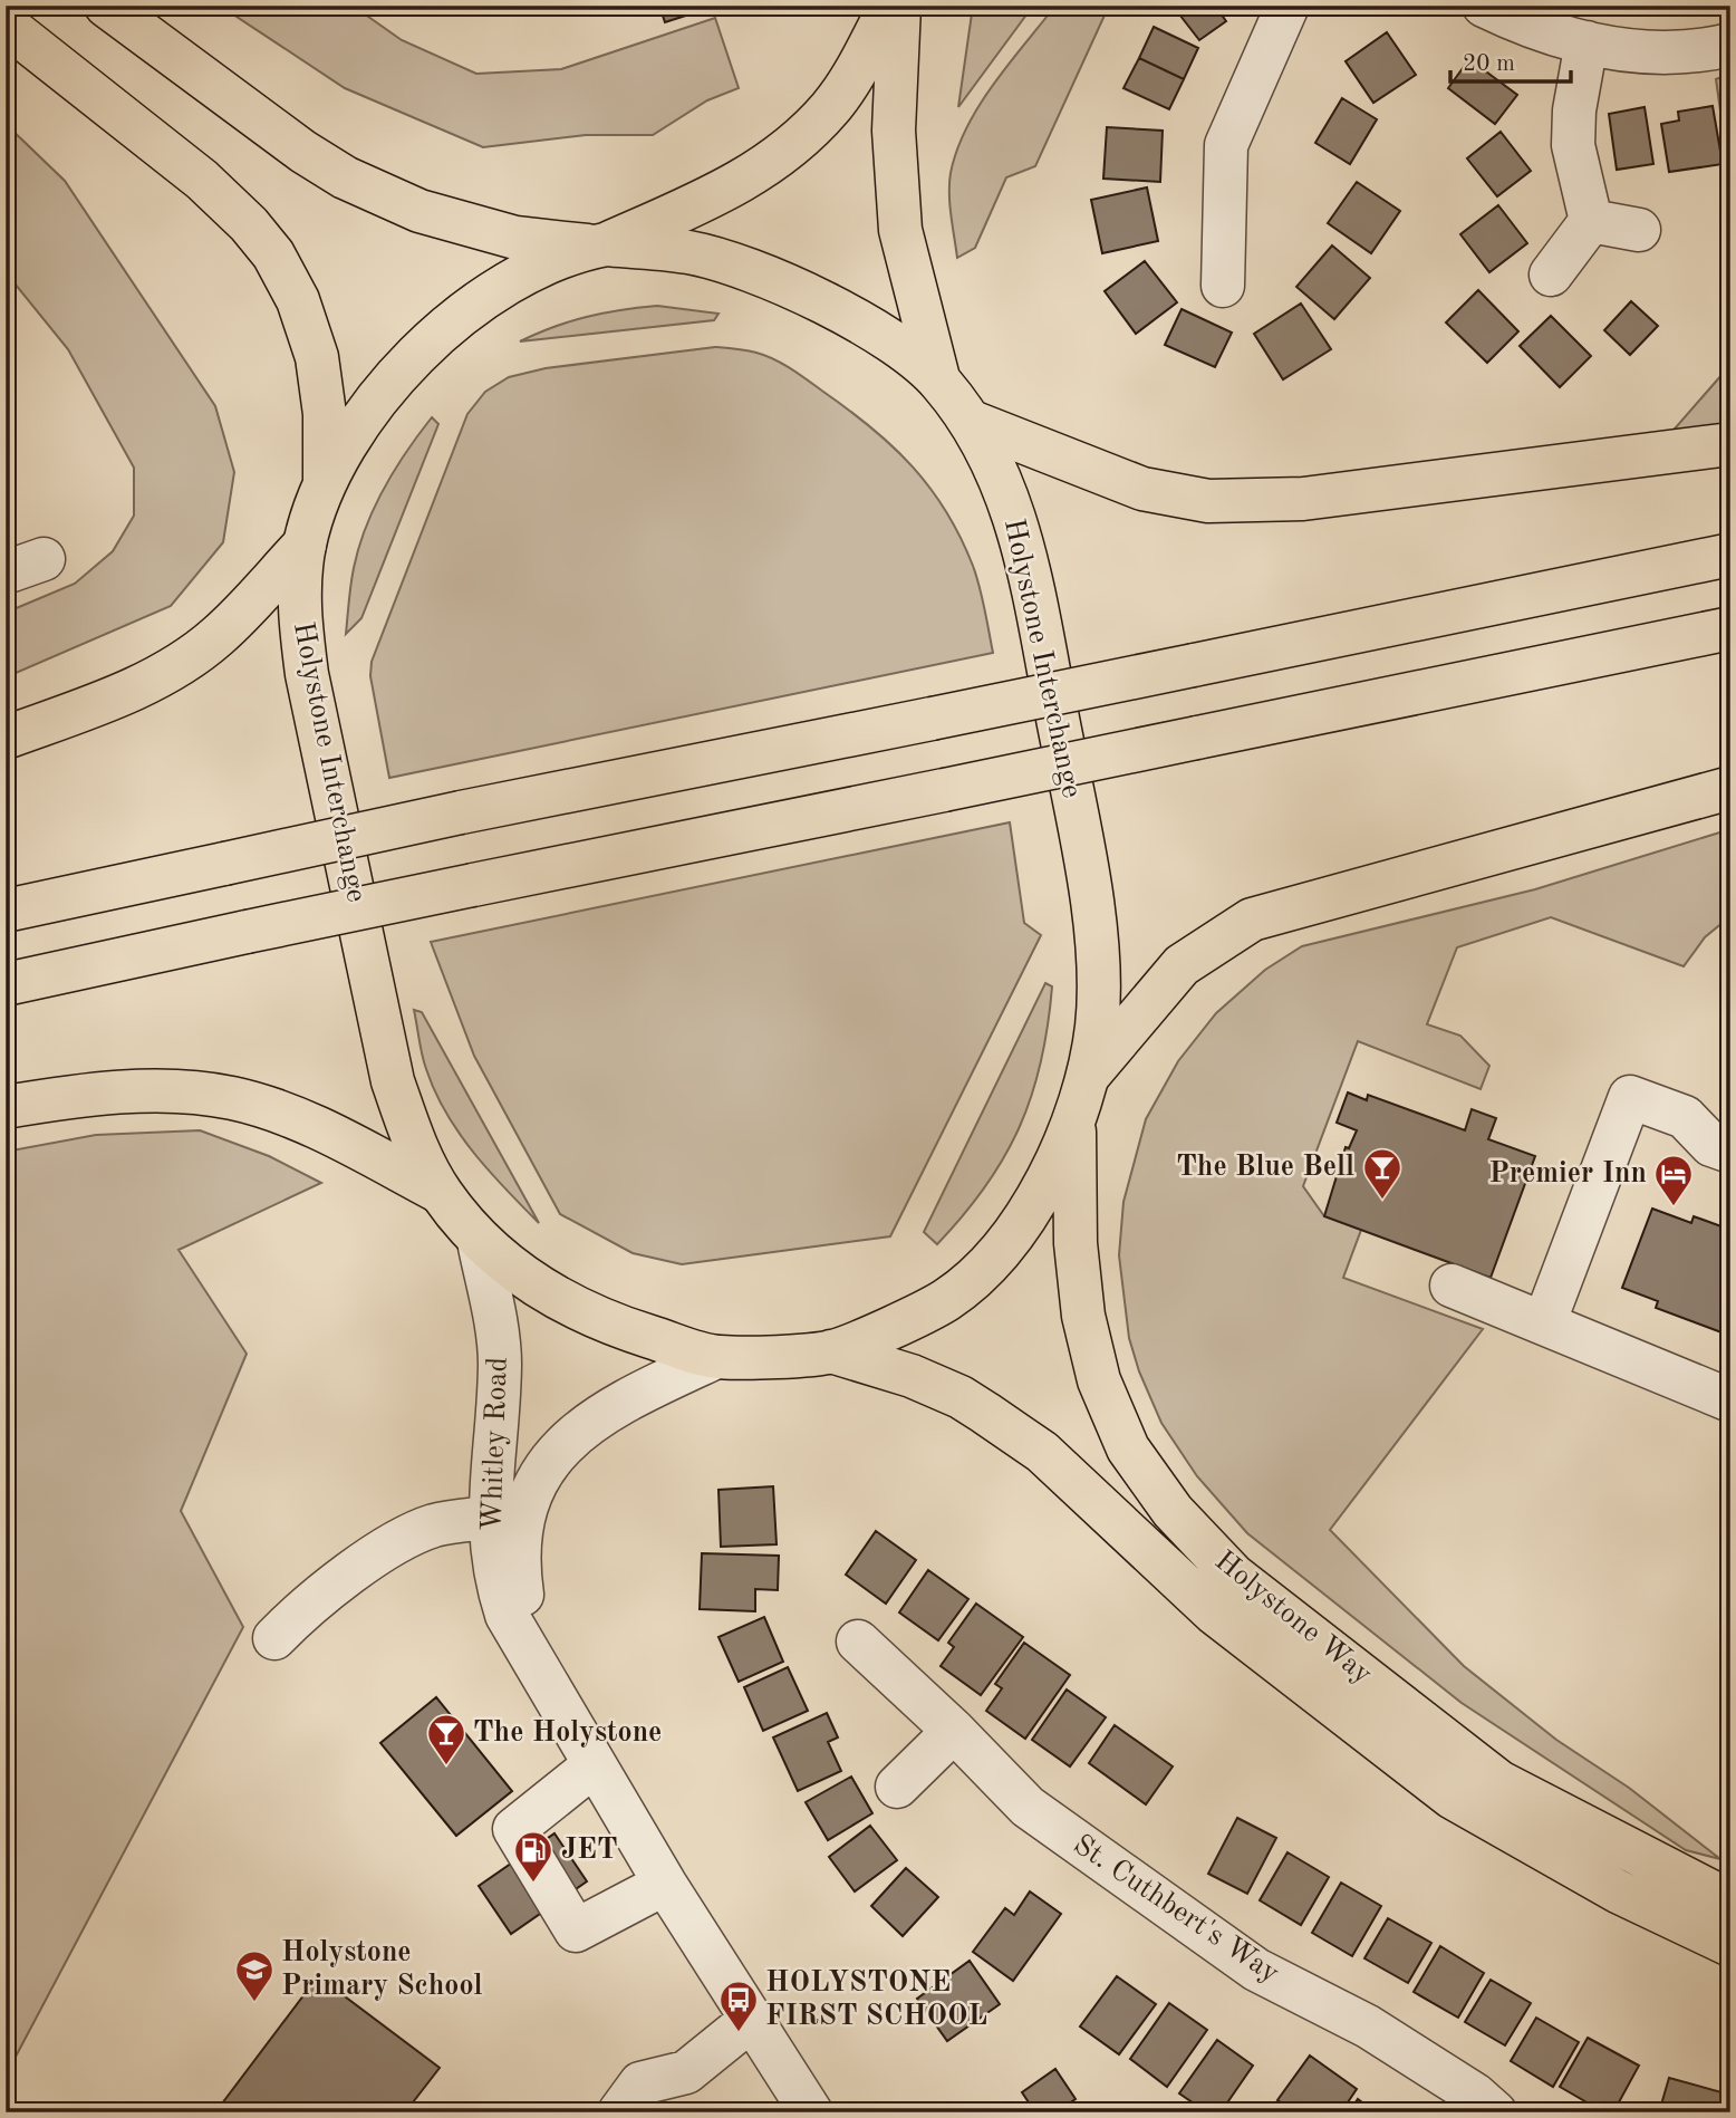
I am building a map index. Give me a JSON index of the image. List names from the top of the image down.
{
  "streets": {
    "main road": ["Holystone Interchange", "Holystone Way"],
    "street": ["Whitley Road", "St. Cuthbert's Way"]
  },
  "crossings": [
    ["Holystone Interchange", "Whitley Road"],
    ["Holystone Interchange", "Holystone Way"]
  ],
  "places": {
    "bar": ["The Blue Bell", "The Holystone"],
    "hotel": ["Premier Inn"],
    "fuel station": ["JET"],
    "school or university": ["Holystone Primary School"],
    "bus stop": ["HOLYSTONE FIRST SCHOOL"]
  },
  "scale_bar": "20 m"
}
